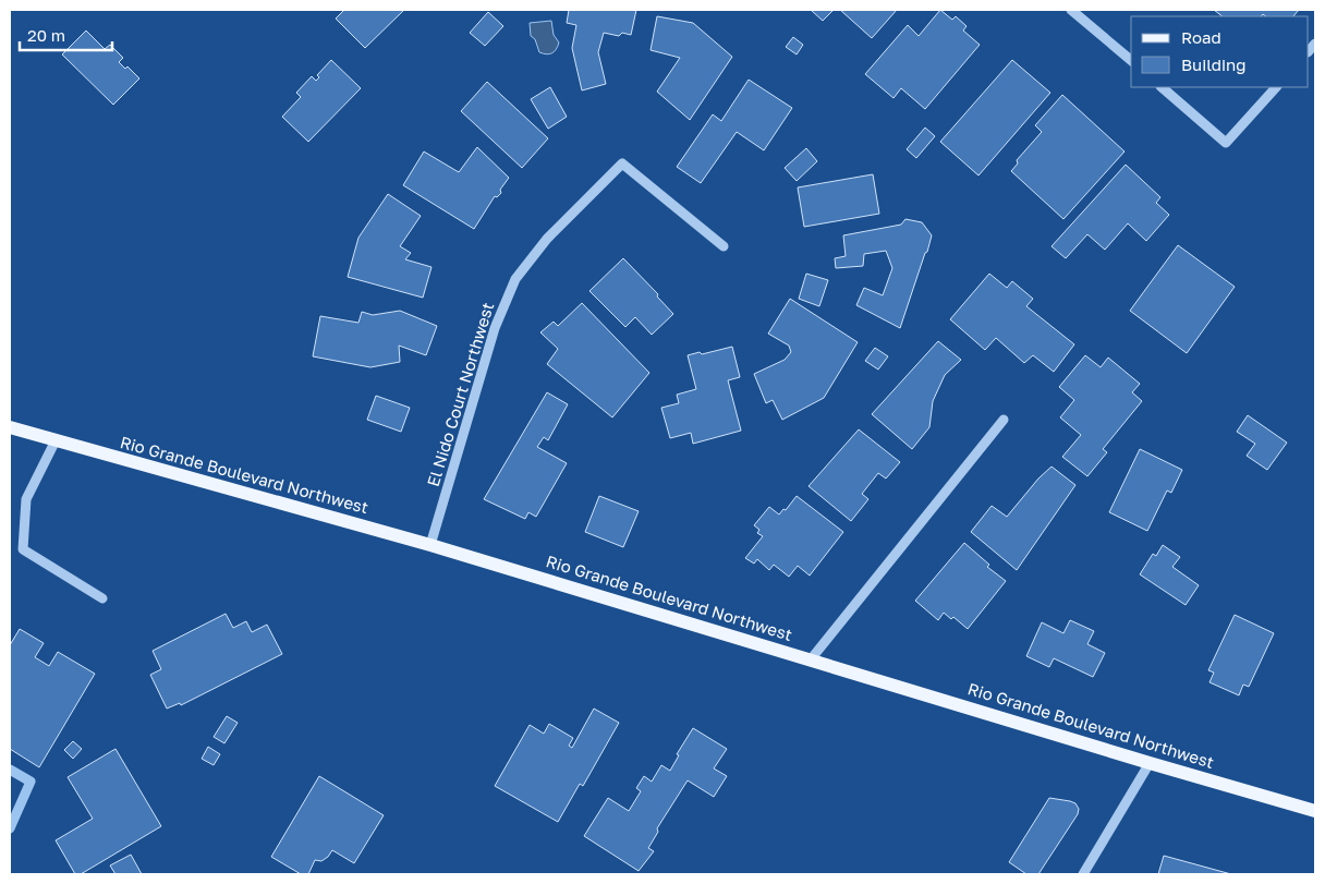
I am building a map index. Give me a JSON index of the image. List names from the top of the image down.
{
  "streets": {
    "main road": ["Rio Grande Boulevard Northwest"],
    "street": ["El Nido Court Northwest"]
  },
  "crossings": [
    ["El Nido Court Northwest", "Rio Grande Boulevard Northwest"]
  ],
  "legend": ["Road", "Building"],
  "scale_bar": "20 m"
}
